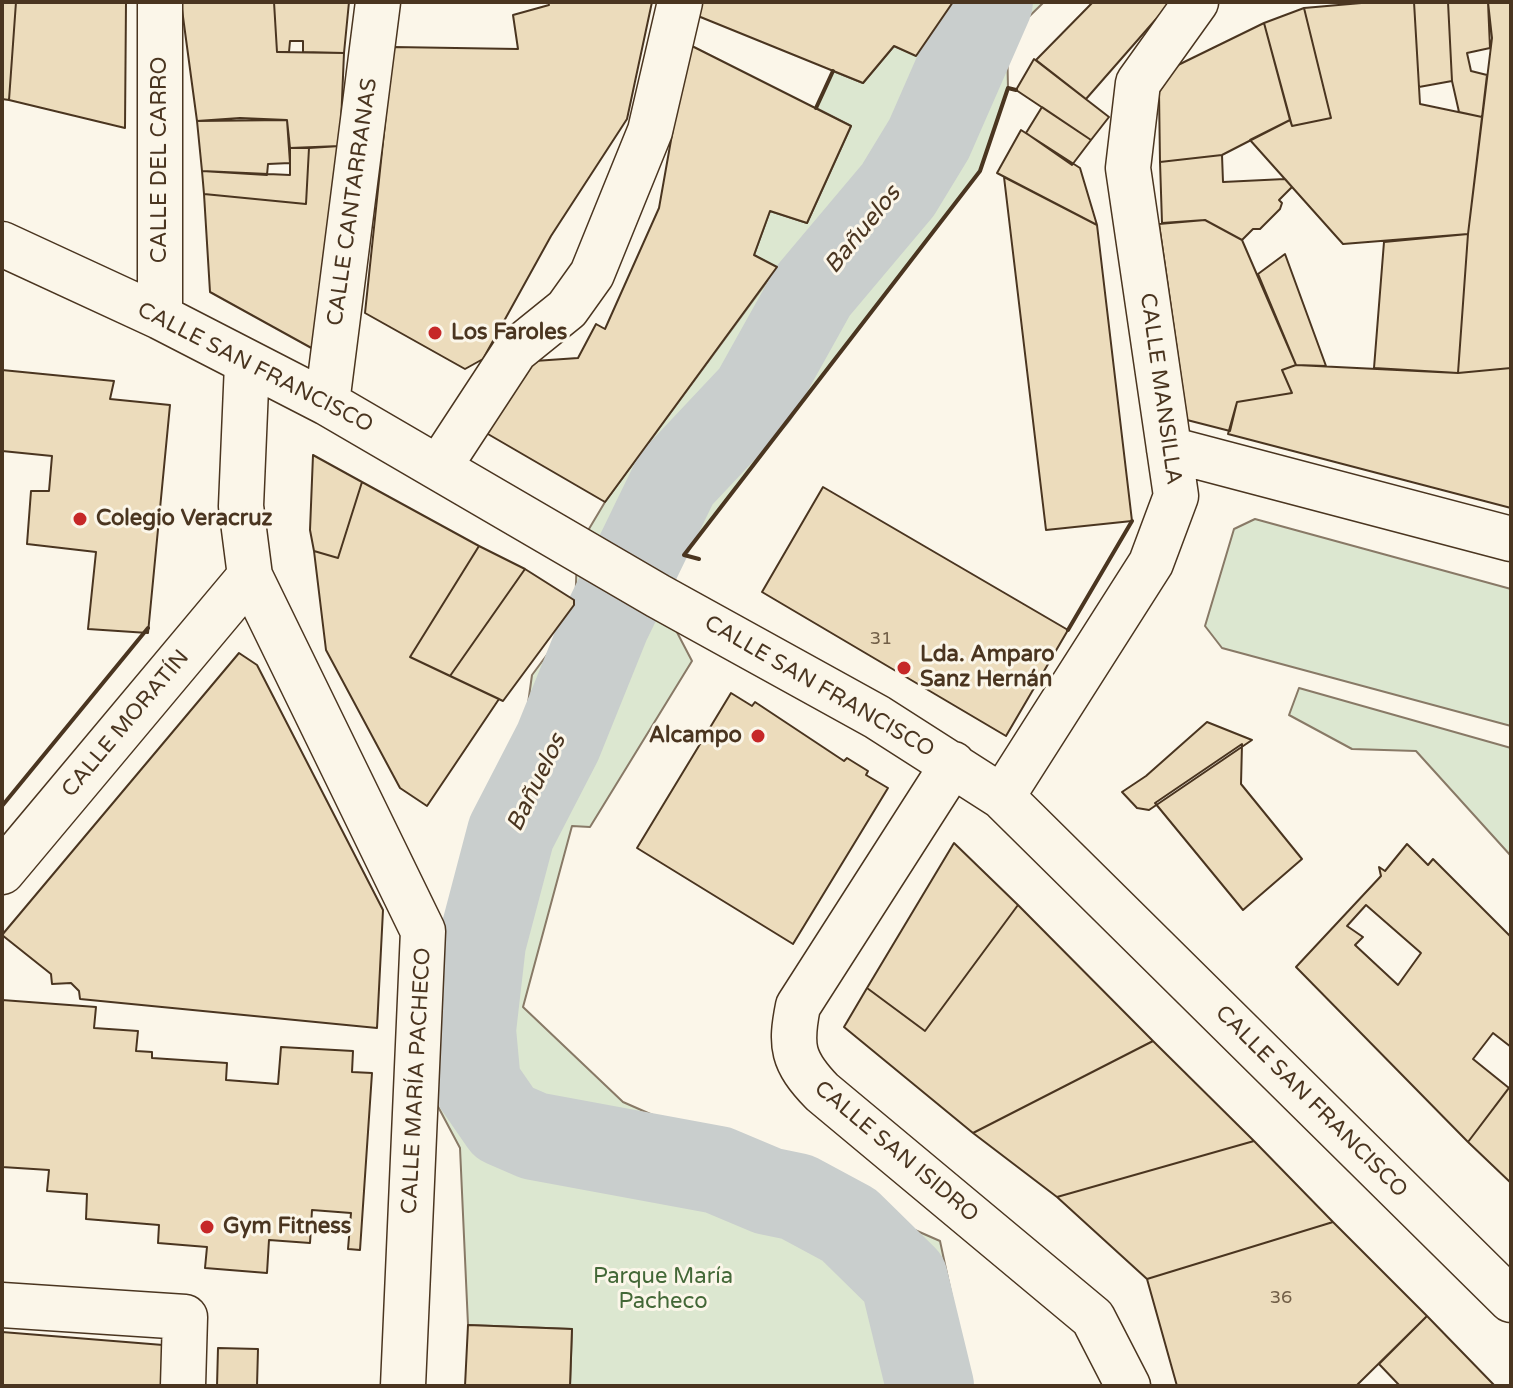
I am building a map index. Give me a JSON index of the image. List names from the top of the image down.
{
  "streets": {
    "street": [
      "CALLE DEL CARRO",
      "CALLE CANTARRANAS",
      "CALLE SAN FRANCISCO",
      "CALLE MANSILLA",
      "CALLE MORATÍN",
      "CALLE MARÍA PACHECO",
      "CALLE SAN ISIDRO"
    ]
  },
  "crossings": [
    ["CALLE DEL CARRO", "CALLE SAN FRANCISCO"],
    ["CALLE CANTARRANAS", "CALLE SAN FRANCISCO"],
    ["CALLE SAN FRANCISCO", "CALLE MANSILLA"],
    ["CALLE SAN FRANCISCO", "CALLE MARÍA PACHECO"],
    ["CALLE SAN FRANCISCO", "CALLE SAN ISIDRO"],
    ["CALLE MORATÍN", "CALLE MARÍA PACHECO"]
  ],
  "water": ["Bañuelos"],
  "parks": ["Parque María Pacheco"],
  "places": [
    "Los Faroles",
    "Colegio Veracruz",
    "Lda. Amparo Sanz Hernán",
    "Alcampo",
    "Gym Fitness"
  ],
  "house_numbers": ["31", "36"]
}
